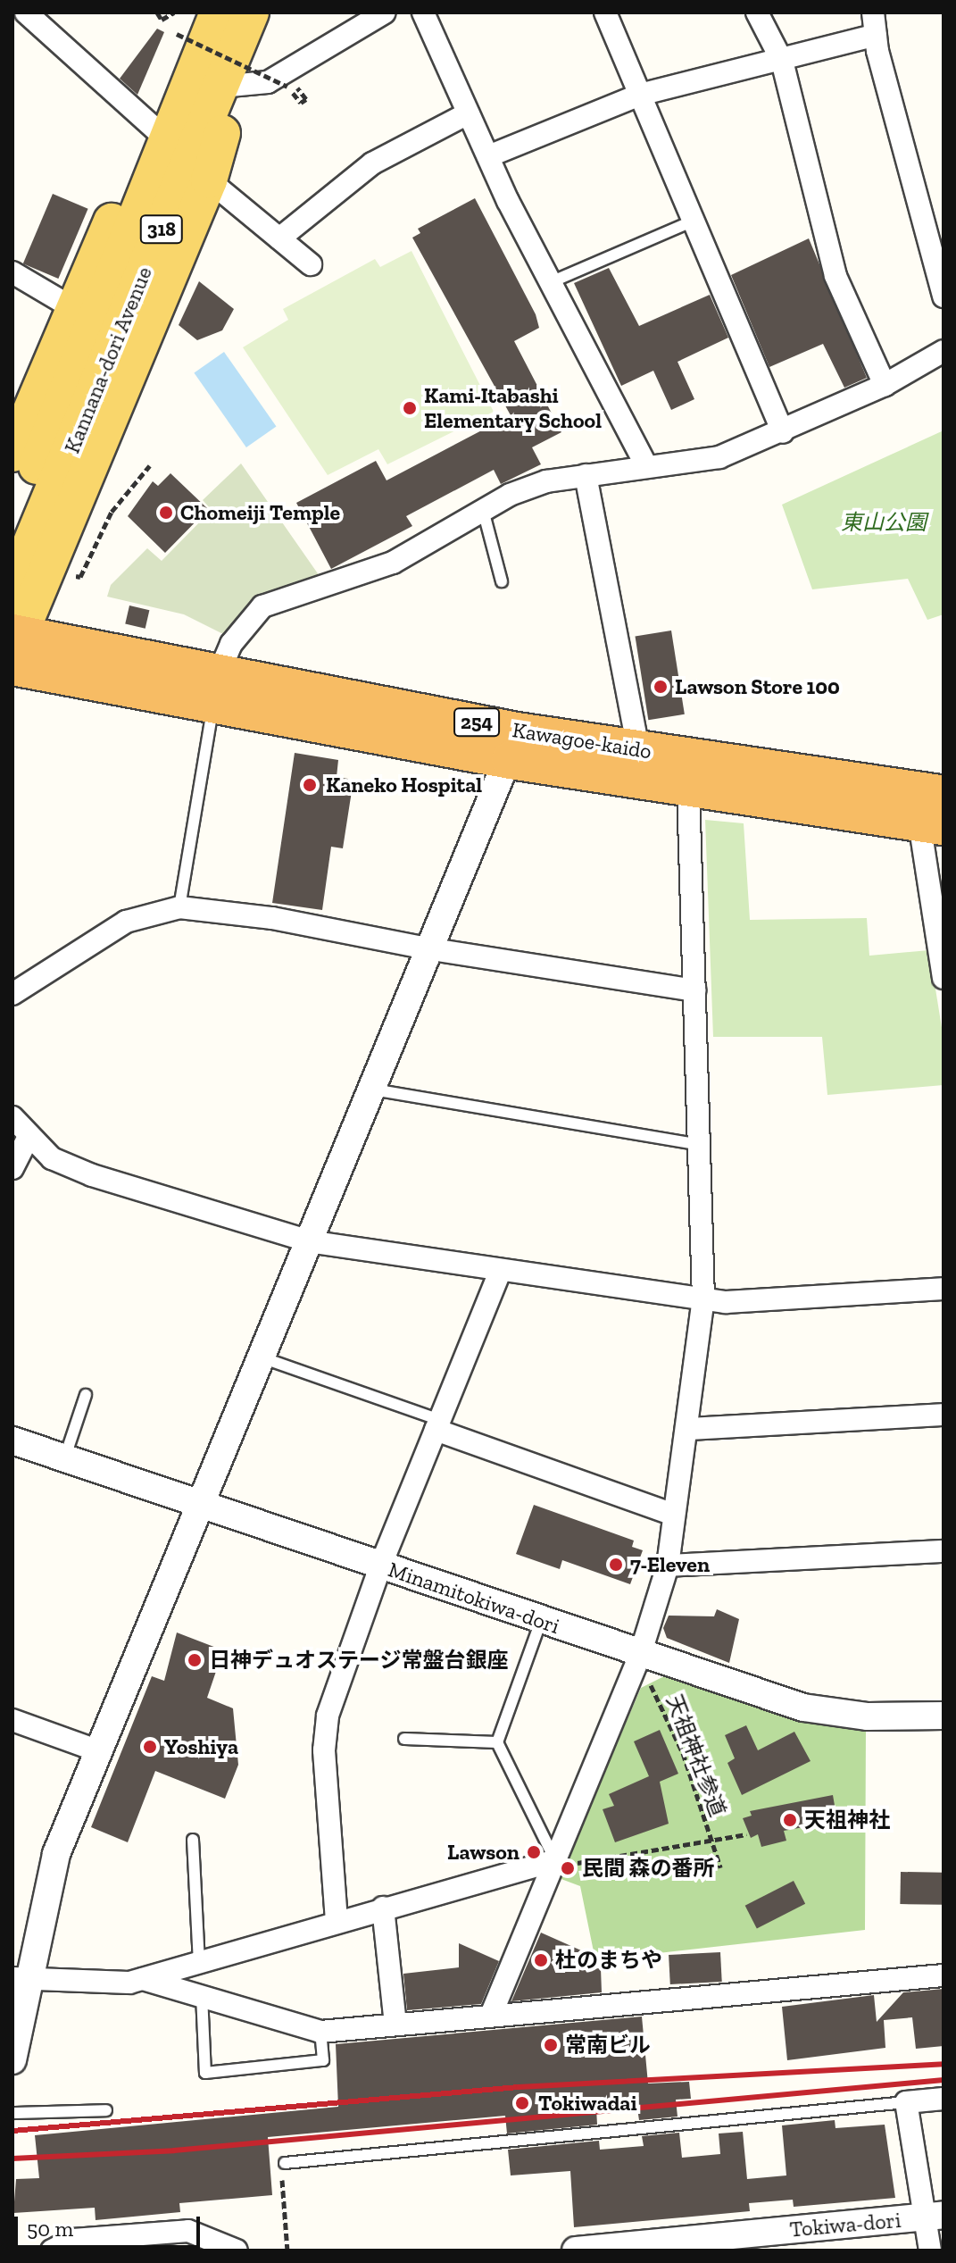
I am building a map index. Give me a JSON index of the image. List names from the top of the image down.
{
  "streets": {
    "highway": ["254", "Kawagoe-kaido"],
    "main road": ["318", "Kannana-dori Avenue"],
    "street": ["Minamitokiwa-dori", "Tokiwa-dori"],
    "path": ["天祖神社参道"]
  },
  "parks": ["東山公園"],
  "places": [
    "Kami-Itabashi Elementary School",
    "Chomeiji Temple",
    "Lawson Store 100",
    "Kaneko Hospital",
    "7-Eleven",
    "日神デュオステージ常盤台銀座",
    "Yoshiya",
    "天祖神社",
    "Lawson",
    "民間 森の番所",
    "杜のまちや",
    "常南ビル",
    "Tokiwadai"
  ],
  "scale_bar": "50 m"
}
